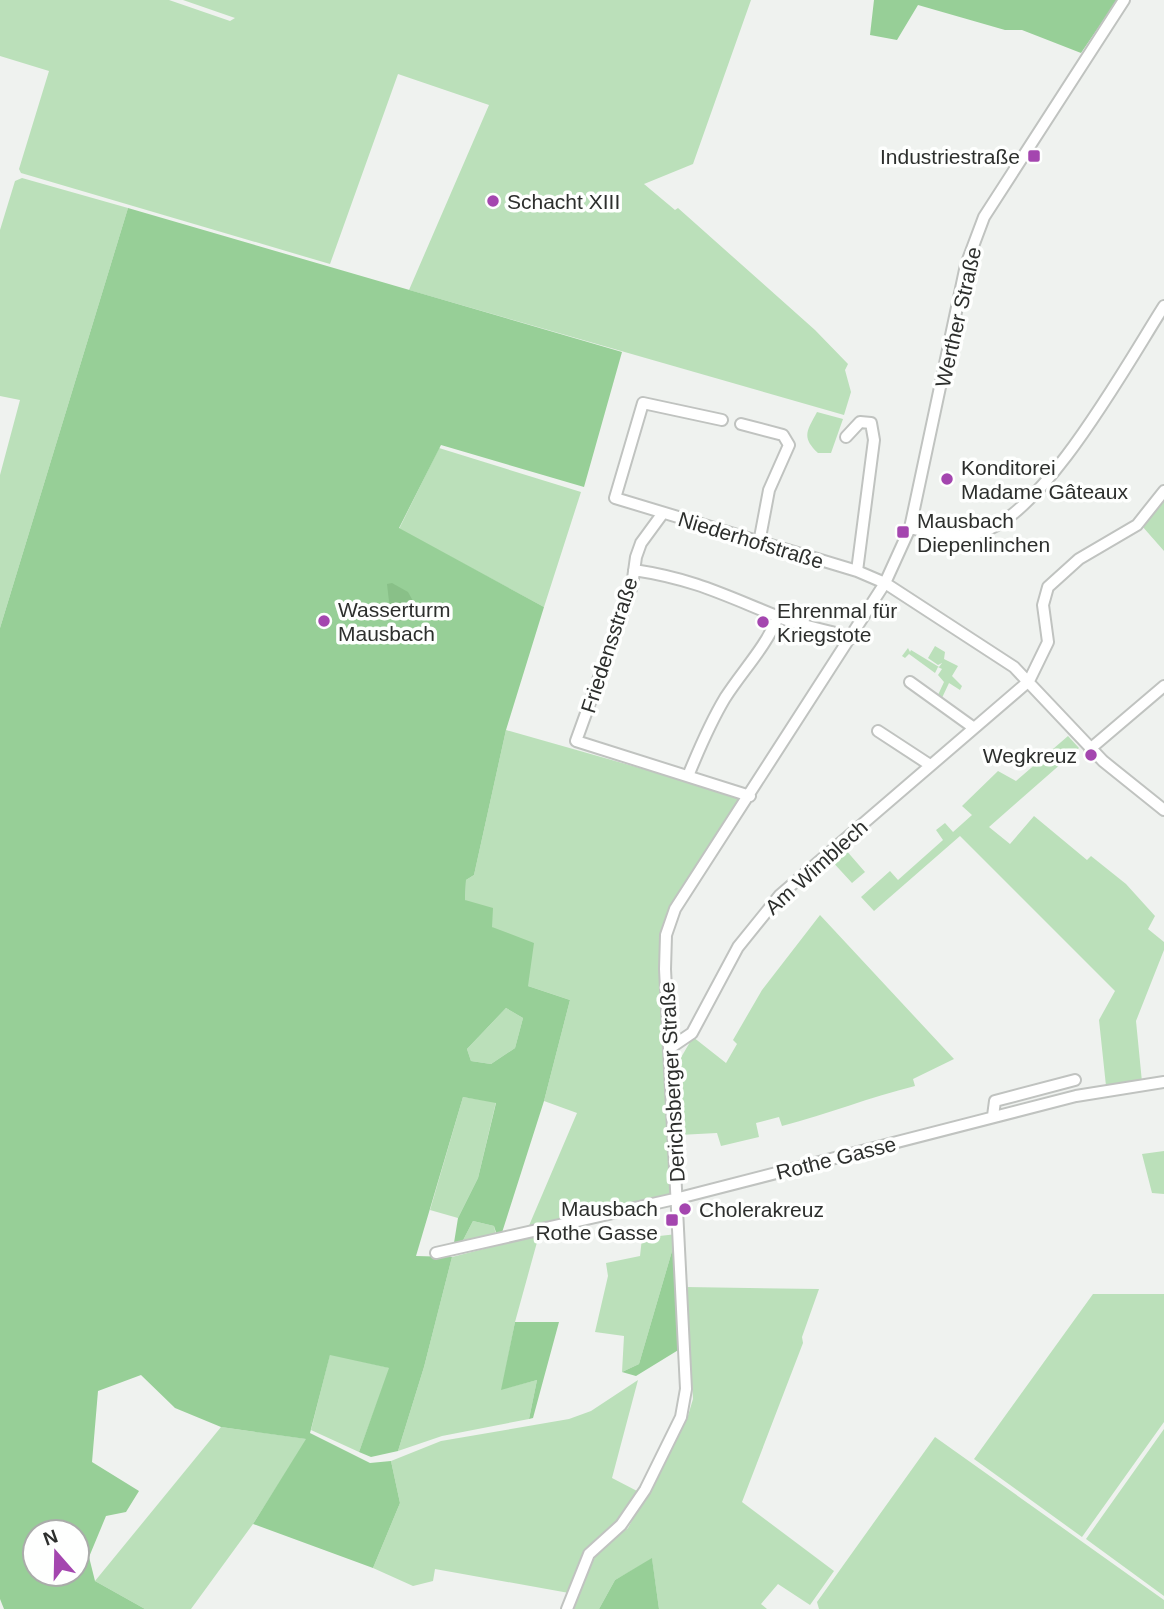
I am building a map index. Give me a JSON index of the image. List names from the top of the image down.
{
  "streets": {
    "street": [
      "Werther Straße",
      "Niederhofstraße",
      "Friedensstraße",
      "Am Wimblech",
      "Derichsberger Straße",
      "Rothe Gasse"
    ]
  },
  "crossings": [
    ["Werther Straße", "Niederhofstraße"],
    ["Werther Straße", "Derichsberger Straße"],
    ["Niederhofstraße", "Friedensstraße"],
    ["Niederhofstraße", "Am Wimblech"],
    ["Niederhofstraße", "Derichsberger Straße"],
    ["Am Wimblech", "Derichsberger Straße"],
    ["Derichsberger Straße", "Rothe Gasse"]
  ],
  "places": {
    "transit": ["Industriestraße", "Mausbach Diepenlinchen", "Mausbach Rothe Gasse"],
    "other": [
      "Schacht XIII",
      "Konditorei Madame Gâteaux",
      "Wasserturm Mausbach",
      "Ehrenmal für Kriegstote",
      "Wegkreuz",
      "Cholerakreuz"
    ]
  },
  "north": "top"
}
